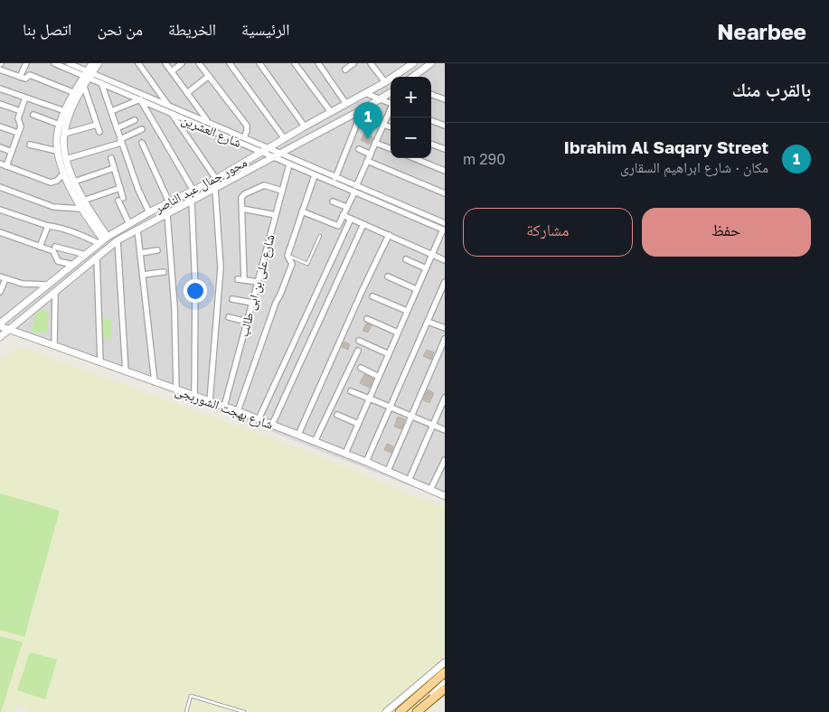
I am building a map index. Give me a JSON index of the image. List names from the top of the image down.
{
  "streets": {
    "street": [
      "شارع العشرين",
      "محور جمال عبد الناصر",
      "شارع على بن ابى طالب",
      "شارع بهجت الشوربجى"
    ]
  },
  "crossings": [
    ["شارع العشرين", "محور جمال عبد الناصر"],
    ["شارع العشرين", "شارع على بن ابى طالب"],
    ["محور جمال عبد الناصر", "شارع بهجت الشوربجى"],
    ["شارع على بن ابى طالب", "شارع بهجت الشوربجى"]
  ],
  "page": {
    "header": "Nearbee",
    "nav": [
      "الرئيسية",
      "الخريطة",
      "من نحن",
      "اتصل بنا"
    ],
    "heading": "بالقرب منك",
    "map_buttons": ["+", "−"],
    "pins": "1",
    "list": [
      {
        "mark": "1",
        "name": "Ibrahim Al Saqary Street",
        "note": "مكان · شارع ابراهيم السقارى",
        "value": "290 m"
      }
    ],
    "buttons": ["حفظ", "مشاركة"]
  }
}
